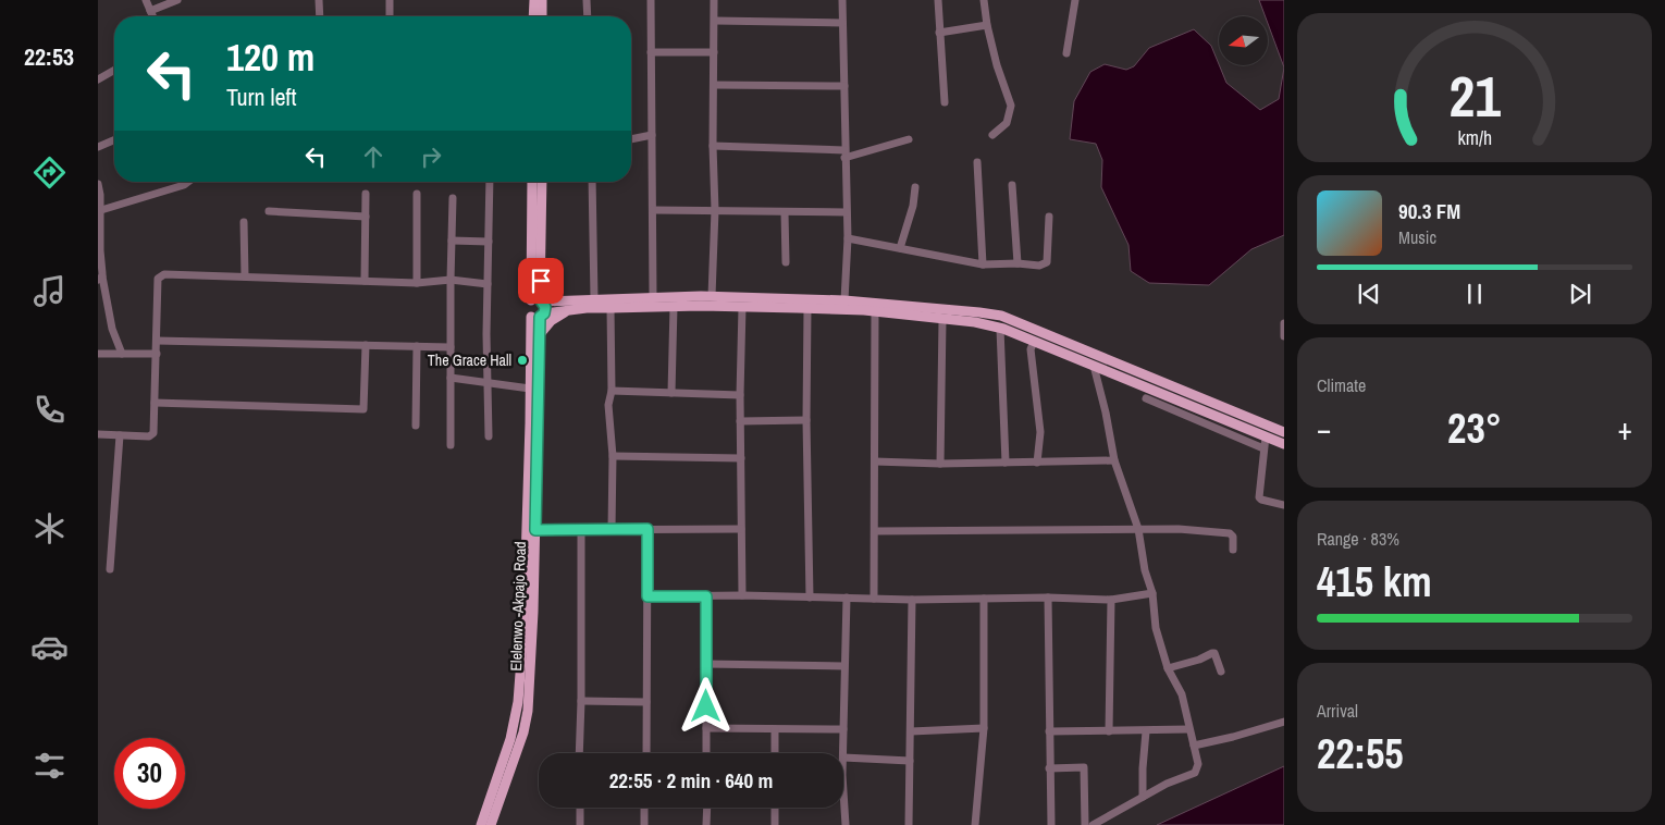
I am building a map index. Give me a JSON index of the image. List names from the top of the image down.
{
  "streets": {
    "main road": ["Elelenwo -Akpajo Road"]
  },
  "places": ["The Grace Hall"],
  "north": "left",
  "page": {
    "tabs": "22:53",
    "turn": ["120 m", "Turn left"],
    "song": ["90.3 FM", "Music"],
    "tile": [
      "Climate",
      ["Range · 83%", "415 km"],
      ["Arrival", "22:55"]
    ],
    "heat": ["−", "23°", "+"],
    "limit": "30",
    "trip": "22:55 · 2 min · 640 m",
    "gauge": ["21", "km/h"]
  }
}
